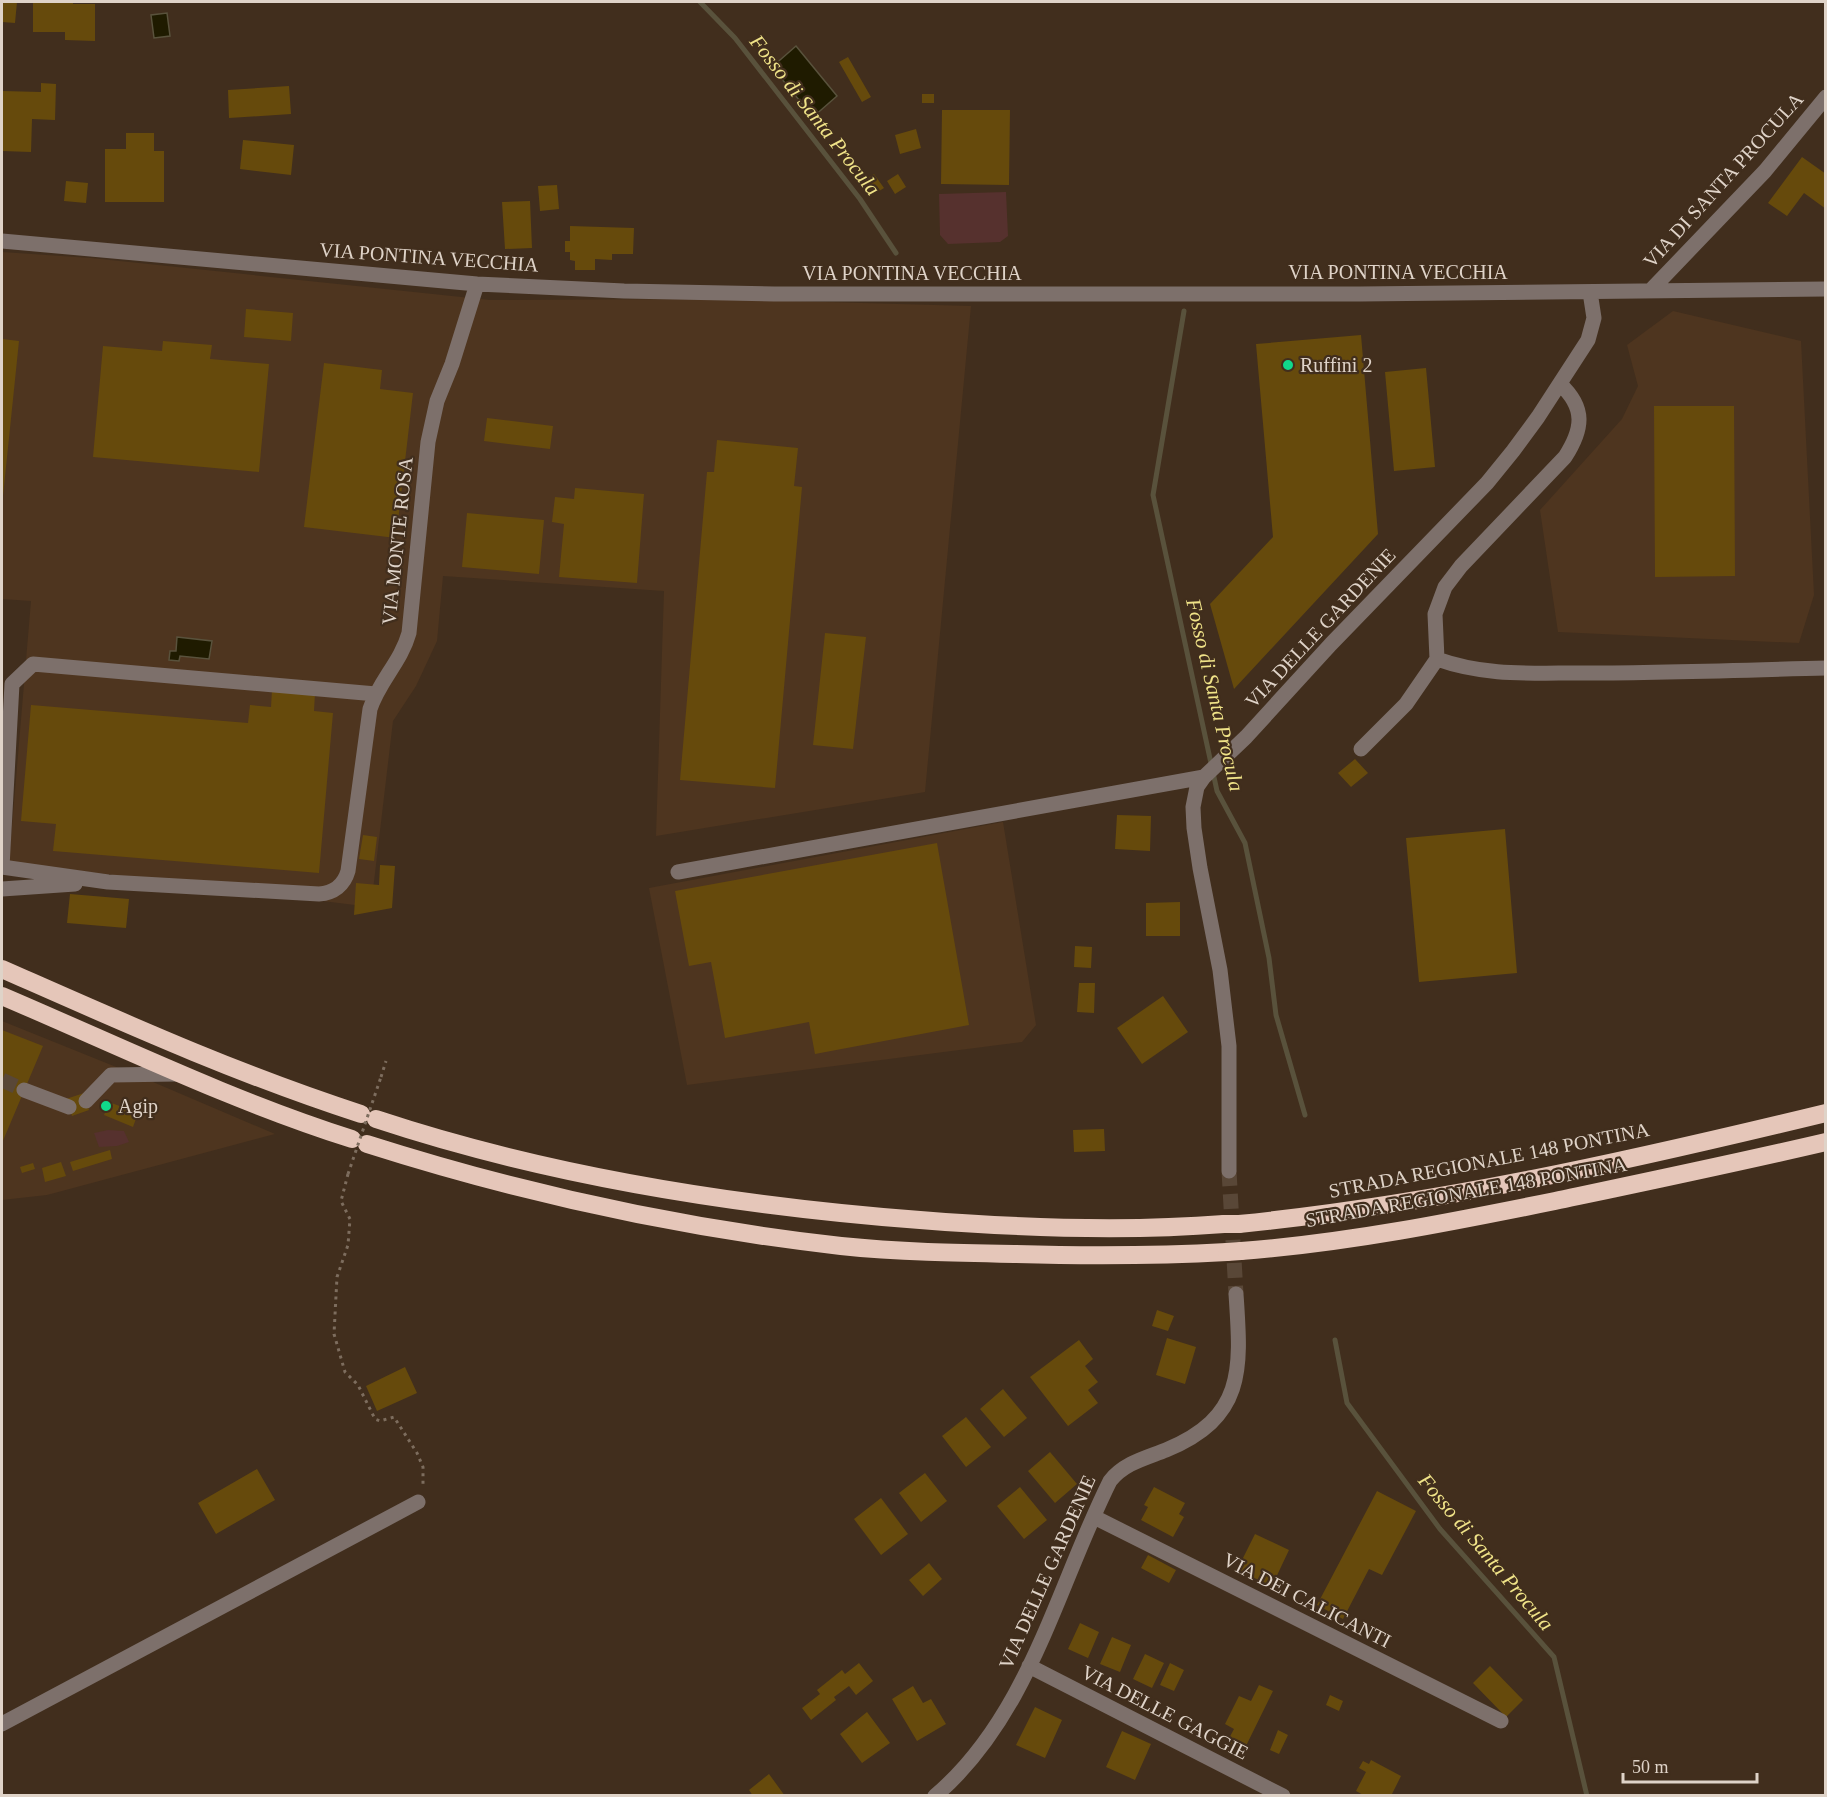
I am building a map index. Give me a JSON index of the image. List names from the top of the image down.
{
  "streets": {
    "highway": ["STRADA REGIONALE 148 PONTINA"],
    "street": [
      "VIA DI SANTA PROCULA",
      "VIA PONTINA VECCHIA",
      "VIA MONTE ROSA",
      "VIA DELLE GARDENIE",
      "VIA DEI CALICANTI",
      "VIA DELLE GAGGIE"
    ]
  },
  "crossings": [
    ["VIA DI SANTA PROCULA", "VIA PONTINA VECCHIA"],
    ["VIA PONTINA VECCHIA", "VIA MONTE ROSA"],
    ["VIA PONTINA VECCHIA", "VIA DELLE GARDENIE"],
    ["VIA DELLE GARDENIE", "VIA DEI CALICANTI"],
    ["VIA DELLE GARDENIE", "VIA DELLE GAGGIE"]
  ],
  "water": ["Fosso di Santa Procula"],
  "places": ["Ruffini 2", "Agip"],
  "scale_bar": "50 m"
}
